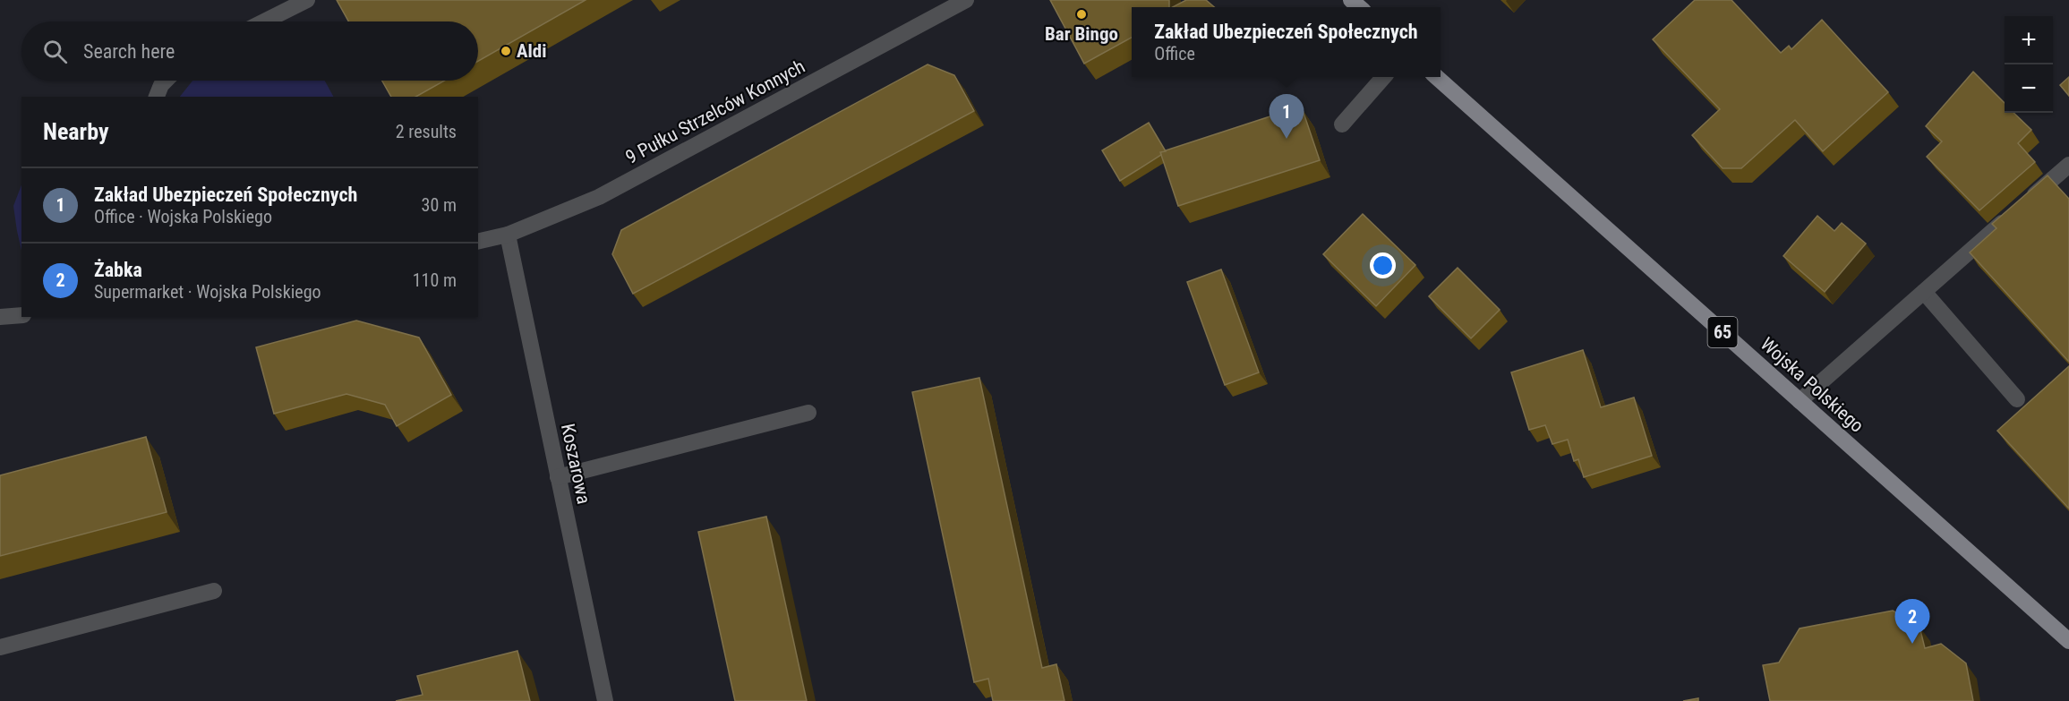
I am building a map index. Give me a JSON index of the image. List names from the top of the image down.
{
  "streets": {
    "main road": ["65", "Wojska Polskiego"],
    "street": ["9 Pułku Strzelców Konnych", "Koszarowa"]
  },
  "crossings": [
    ["9 Pułku Strzelców Konnych", "Koszarowa"]
  ],
  "places": ["Bar Bingo", "Aldi"],
  "page": {
    "popup": ["Zakład Ubezpieczeń Społecznych", "Office"],
    "map_buttons": ["+", "−"],
    "search": "Search here",
    "pins": ["1", "2"],
    "heading": ["Nearby", "2 results"],
    "list": [
      {
        "mark": "1",
        "name": "Zakład Ubezpieczeń Społecznych",
        "note": "Office · Wojska Polskiego",
        "value": "30 m"
      },
      {
        "mark": "2",
        "name": "Żabka",
        "note": "Supermarket · Wojska Polskiego",
        "value": "110 m"
      }
    ]
  }
}
